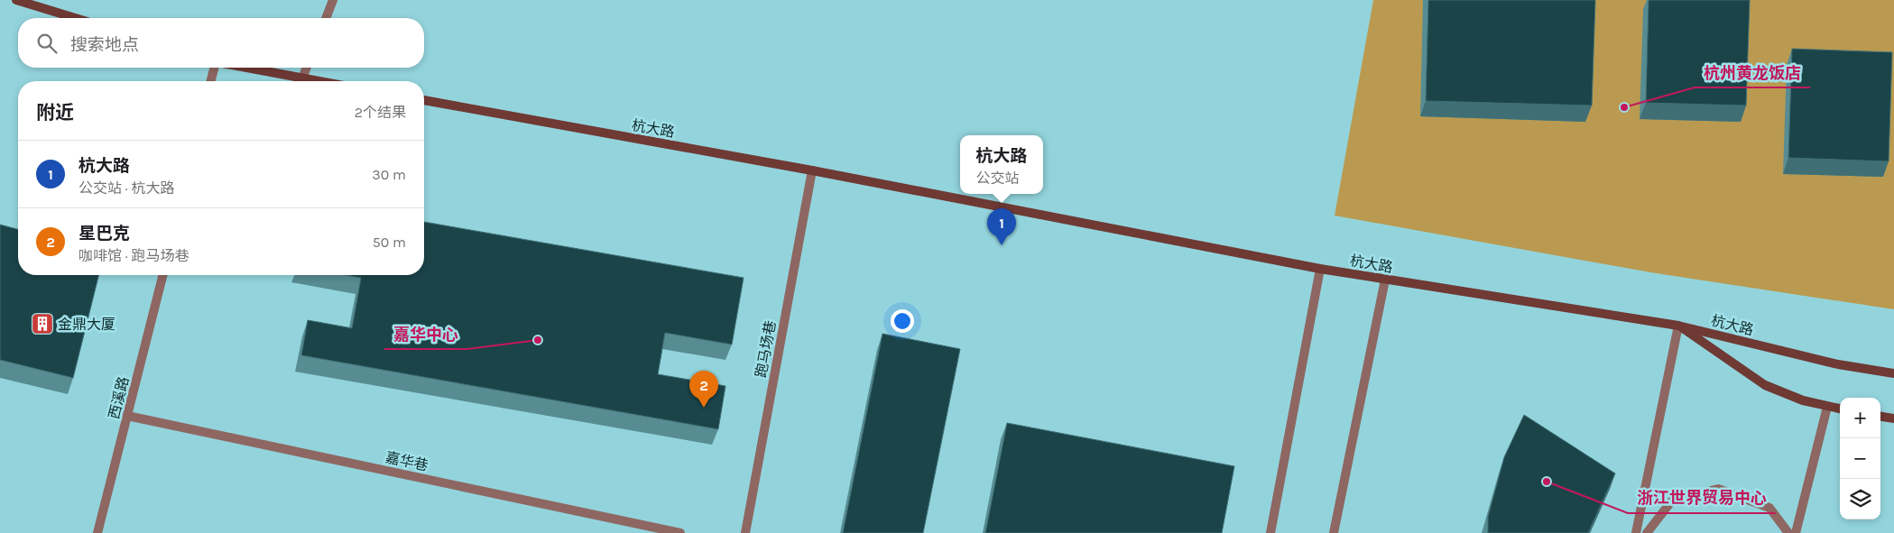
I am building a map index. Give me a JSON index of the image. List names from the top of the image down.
{
  "streets": {
    "main road": ["杭大路"],
    "street": ["跑马场巷", "西溪路", "嘉华巷"]
  },
  "crossings": [
    ["杭大路", "跑马场巷"],
    ["西溪路", "嘉华巷"]
  ],
  "places": {
    "other": ["杭州黄龙饭店", "嘉华中心", "浙江世界贸易中心"],
    "building": ["金鼎大厦"]
  },
  "page": {
    "search": "搜索地点",
    "heading": ["附近", "2个结果"],
    "popup": ["杭大路", "公交站"],
    "list": [
      {
        "mark": "1",
        "name": "杭大路",
        "note": "公交站 · 杭大路",
        "value": "30 m"
      },
      {
        "mark": "2",
        "name": "星巴克",
        "note": "咖啡馆 · 跑马场巷",
        "value": "50 m"
      }
    ],
    "pins": ["1", "2"],
    "map_buttons": ["+", "−"]
  }
}
